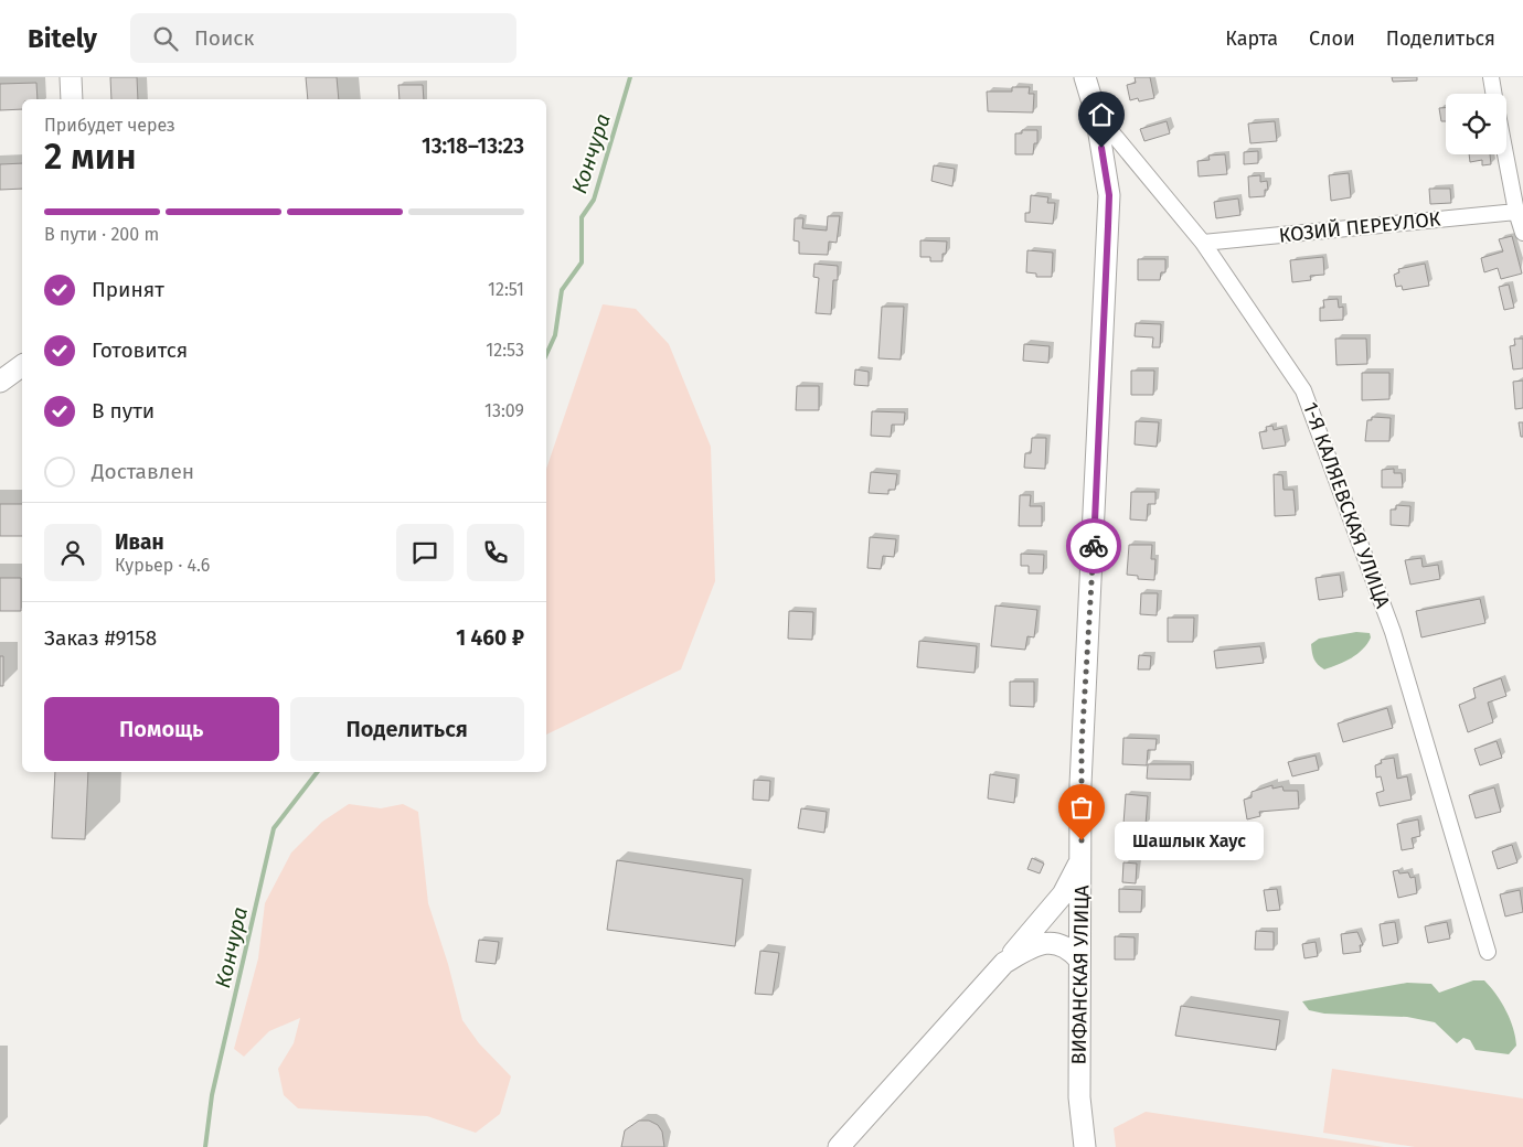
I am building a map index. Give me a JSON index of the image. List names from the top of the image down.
{
  "streets": {
    "main road": ["ВИФАНСКАЯ УЛИЦА"],
    "street": ["КОЗИЙ ПЕРЕУЛОК", "1-Я КАЛЯЕВСКАЯ УЛИЦА"]
  },
  "crossings": [
    ["КОЗИЙ ПЕРЕУЛОК", "1-Я КАЛЯЕВСКАЯ УЛИЦА"],
    ["1-Я КАЛЯЕВСКАЯ УЛИЦА", "ВИФАНСКАЯ УЛИЦА"]
  ],
  "water": ["Кончура"],
  "places": ["Шашлык Хаус"],
  "page": {
    "header": "Bitely",
    "search": "Поиск",
    "nav": ["Карта", "Слои", "Поделиться"],
    "heading": ["2 мин", "Прибудет через", "13:18–13:23"],
    "panel": [
      "Иван",
      "Курьер · 4.6",
      "Заказ #9158",
      "1 460 ₽"
    ],
    "bar": "В пути · 200 m",
    "list": [
      ["Принят", "12:51"],
      ["Готовится", "12:53"],
      ["В пути", "13:09"],
      "Доставлен"
    ],
    "buttons": ["Помощь", "Поделиться"],
    "bubble": "Шашлык Хаус"
  }
}
